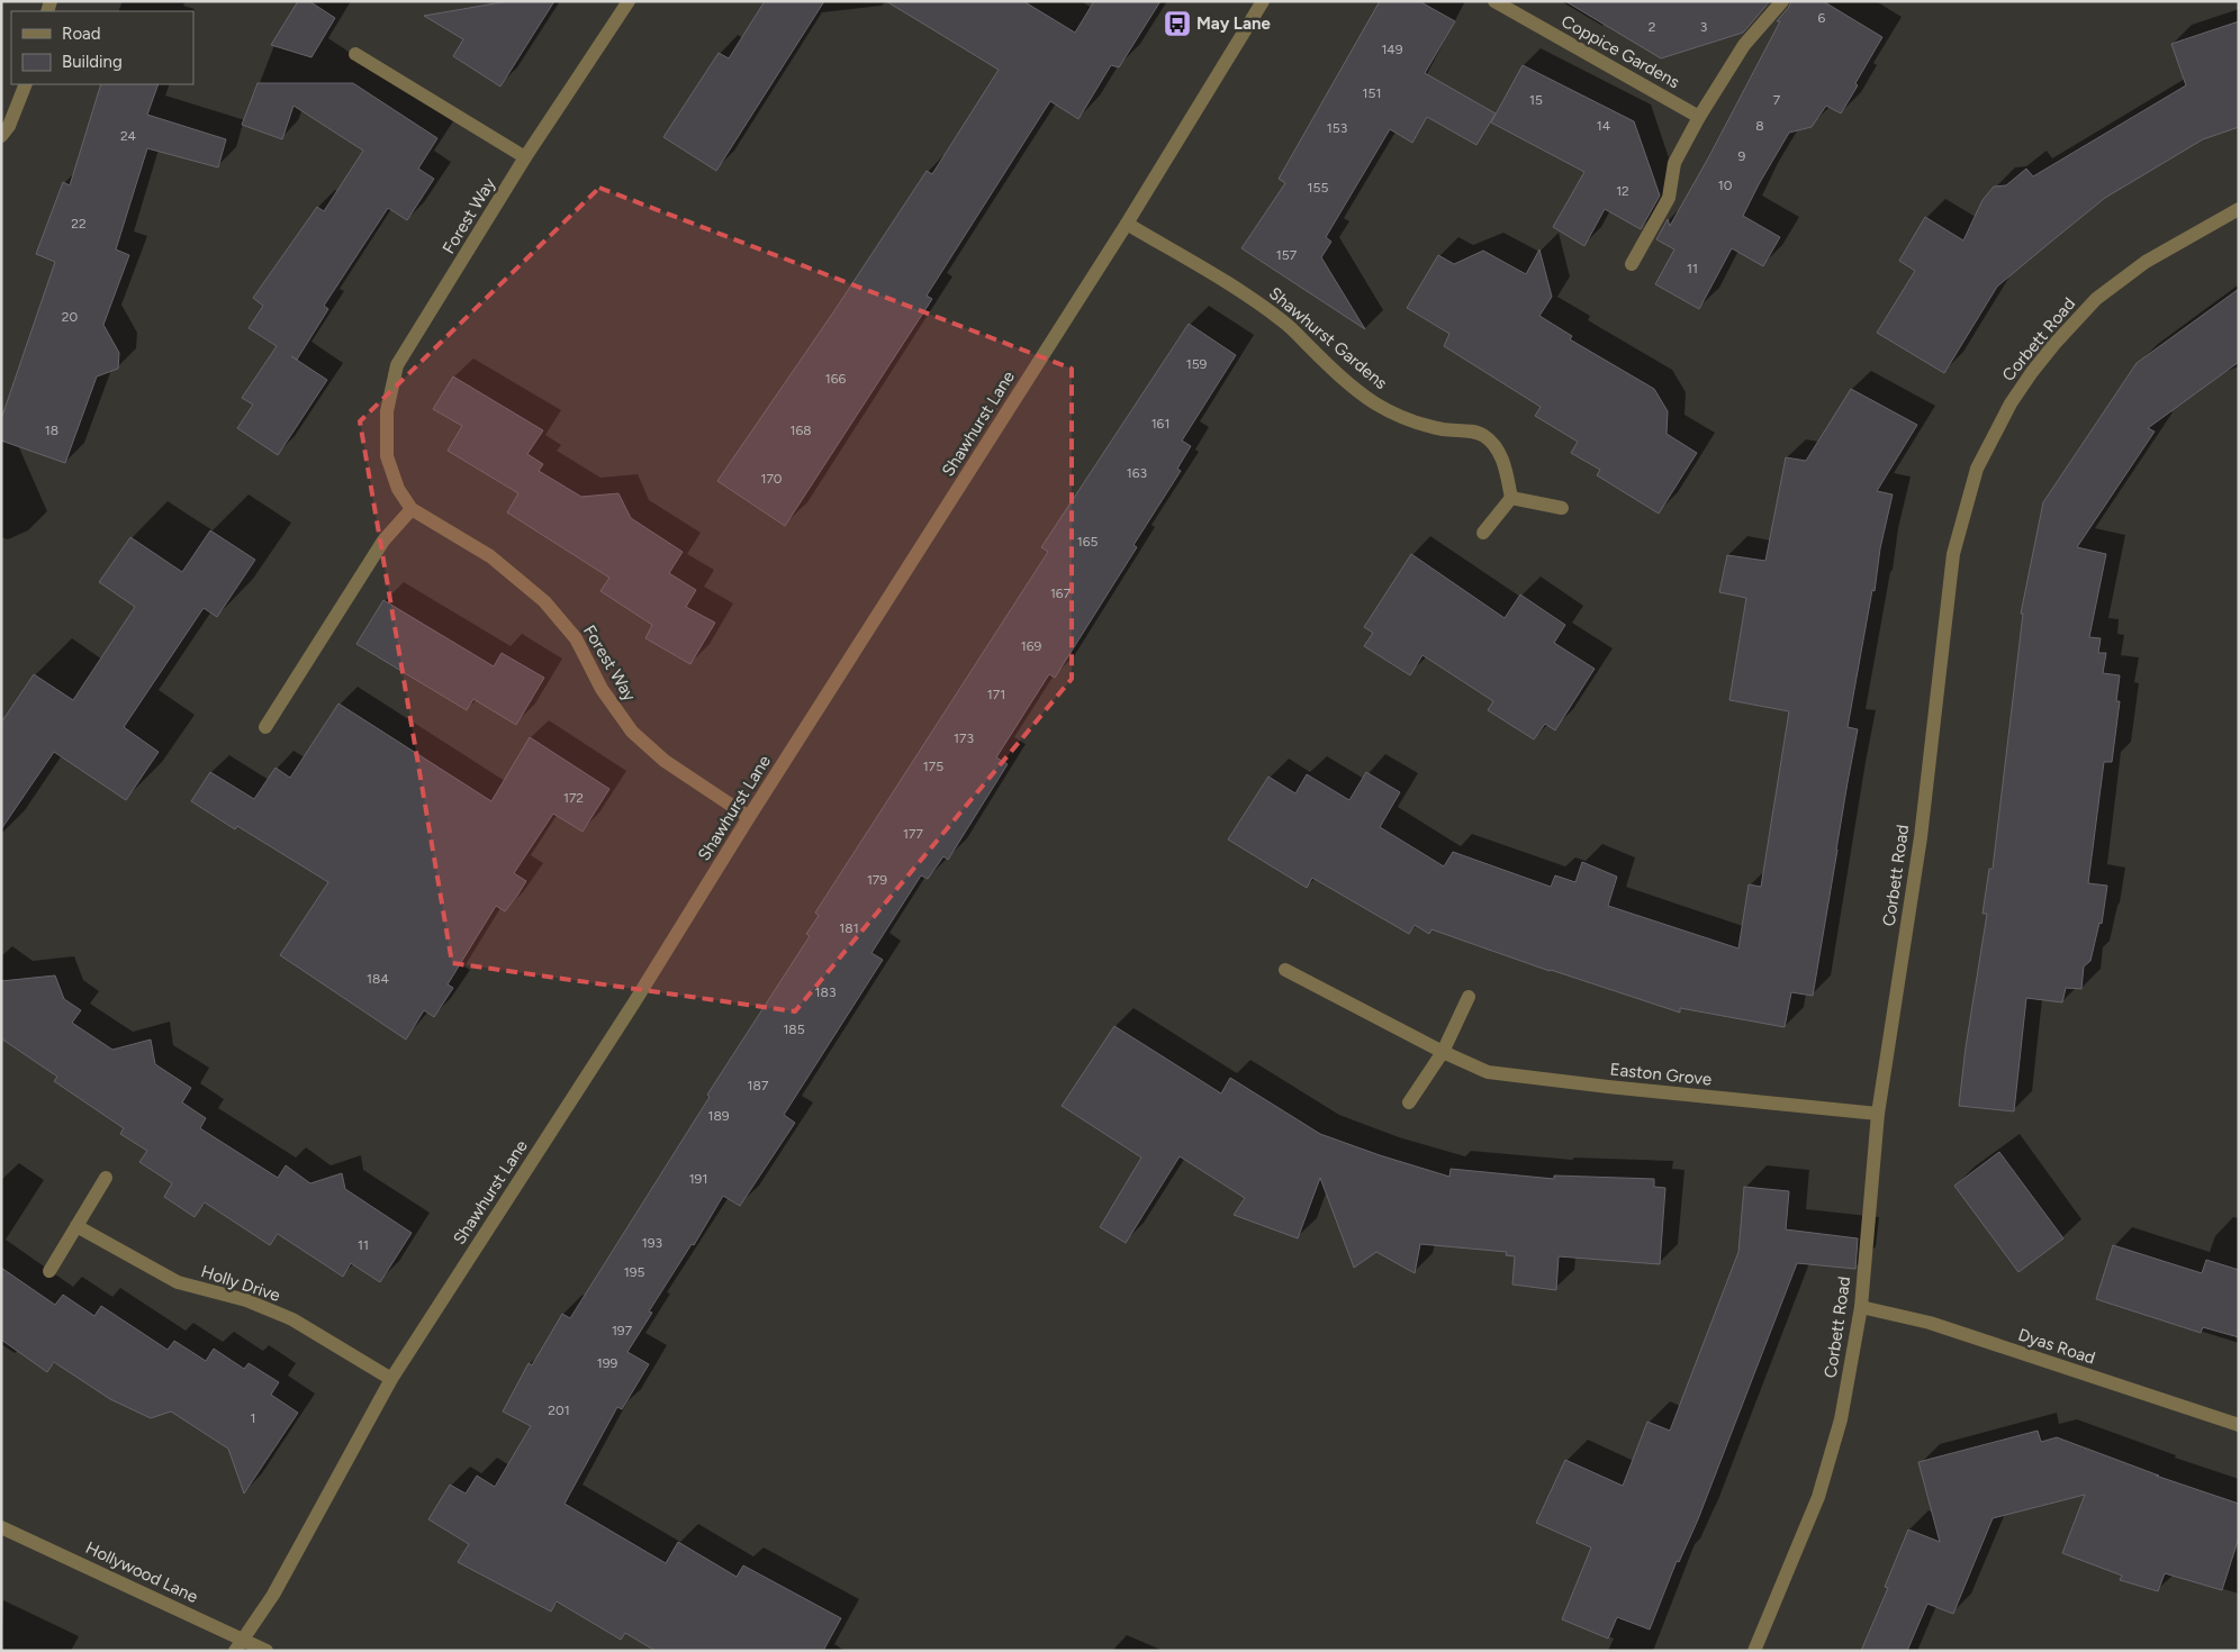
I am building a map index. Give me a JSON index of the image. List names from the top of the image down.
{
  "streets": {
    "street": [
      "Coppice Gardens",
      "Forest Way",
      "Shawhurst Gardens",
      "Corbett Road",
      "Shawhurst Lane",
      "Easton Grove",
      "Holly Drive",
      "Dyas Road",
      "Hollywood Lane"
    ]
  },
  "crossings": [
    ["Forest Way", "Shawhurst Lane"],
    ["Shawhurst Gardens", "Shawhurst Lane"],
    ["Corbett Road", "Easton Grove"],
    ["Corbett Road", "Dyas Road"],
    ["Shawhurst Lane", "Holly Drive"],
    ["Shawhurst Lane", "Hollywood Lane"]
  ],
  "places": {
    "bus stop": ["May Lane"]
  },
  "house_numbers": [
    "6",
    "2",
    "3",
    "149",
    "151",
    "15",
    "7",
    "14",
    "8",
    "153",
    "24",
    "9",
    "10",
    "155",
    "12",
    "22",
    "157",
    "11",
    "20",
    "159",
    "166",
    "161",
    "18",
    "168",
    "163",
    "170",
    "165",
    "167",
    "169",
    "171",
    "173",
    "175",
    "172",
    "177",
    "179",
    "181",
    "184",
    "183",
    "185",
    "187",
    "189",
    "191",
    "193",
    "11",
    "195",
    "197",
    "199",
    "201",
    "1"
  ],
  "legend": ["Road", "Building"]
}
